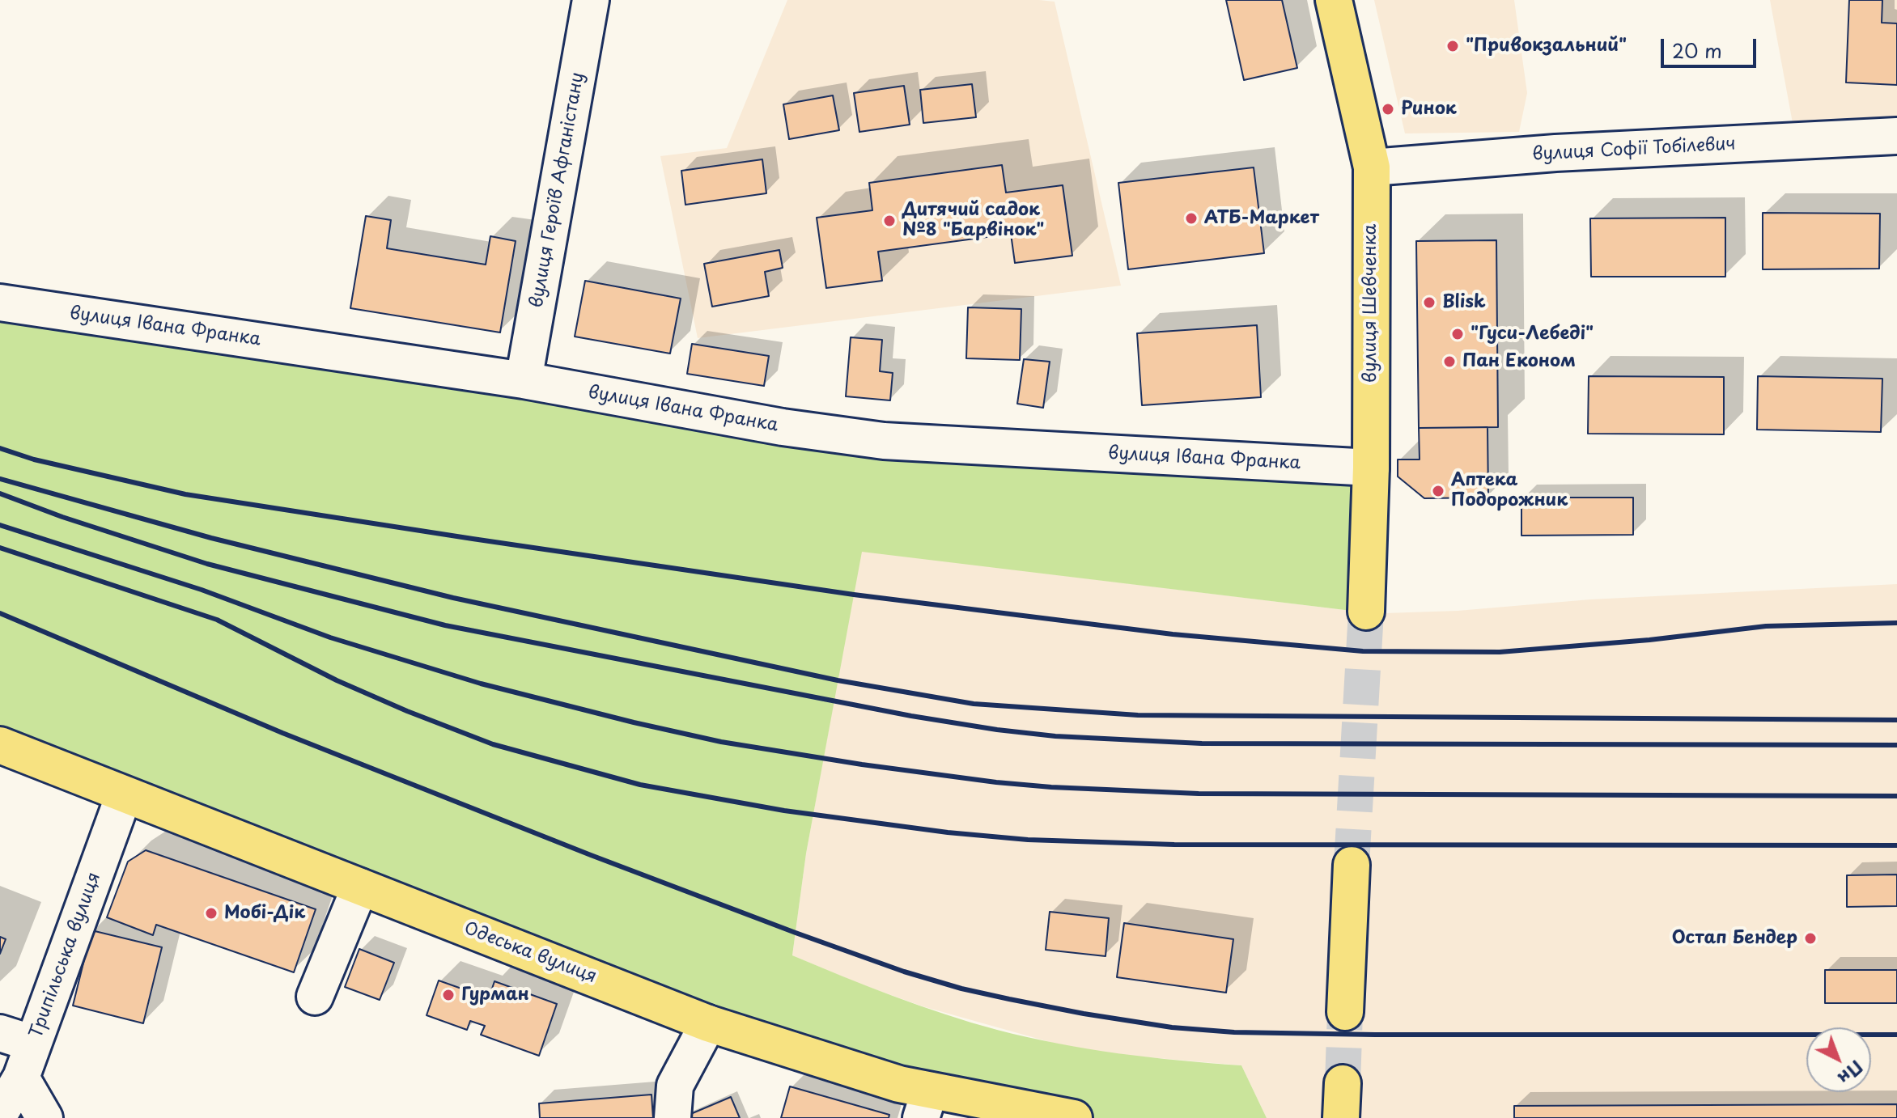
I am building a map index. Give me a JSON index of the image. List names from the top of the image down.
{
  "streets": {
    "main road": ["вулиця Шевченка", "Одеська вулиця"],
    "street": [
      "вулиця Софії Тобілевич",
      "вулиця Героїв Афганістану",
      "вулиця Івана Франка",
      "Трипільська вулиця"
    ]
  },
  "crossings": [
    ["вулиця Софії Тобілевич", "вулиця Шевченка"],
    ["вулиця Героїв Афганістану", "вулиця Івана Франка"],
    ["вулиця Шевченка", "вулиця Івана Франка"],
    ["Одеська вулиця", "Трипільська вулиця"]
  ],
  "places": [
    "\"Привокзальний\"",
    "Ринок",
    "АТБ-Маркет",
    "Дитячий садок №8 \"Барвінок\"",
    "Blisk",
    "\"Гуси-Лебеді\"",
    "Пан Економ",
    "Аптека Подорожник",
    "Мобі-Дік",
    "Остап Бендер",
    "Гурман"
  ],
  "scale_bar": "20 m",
  "north": "bottom right"
}
